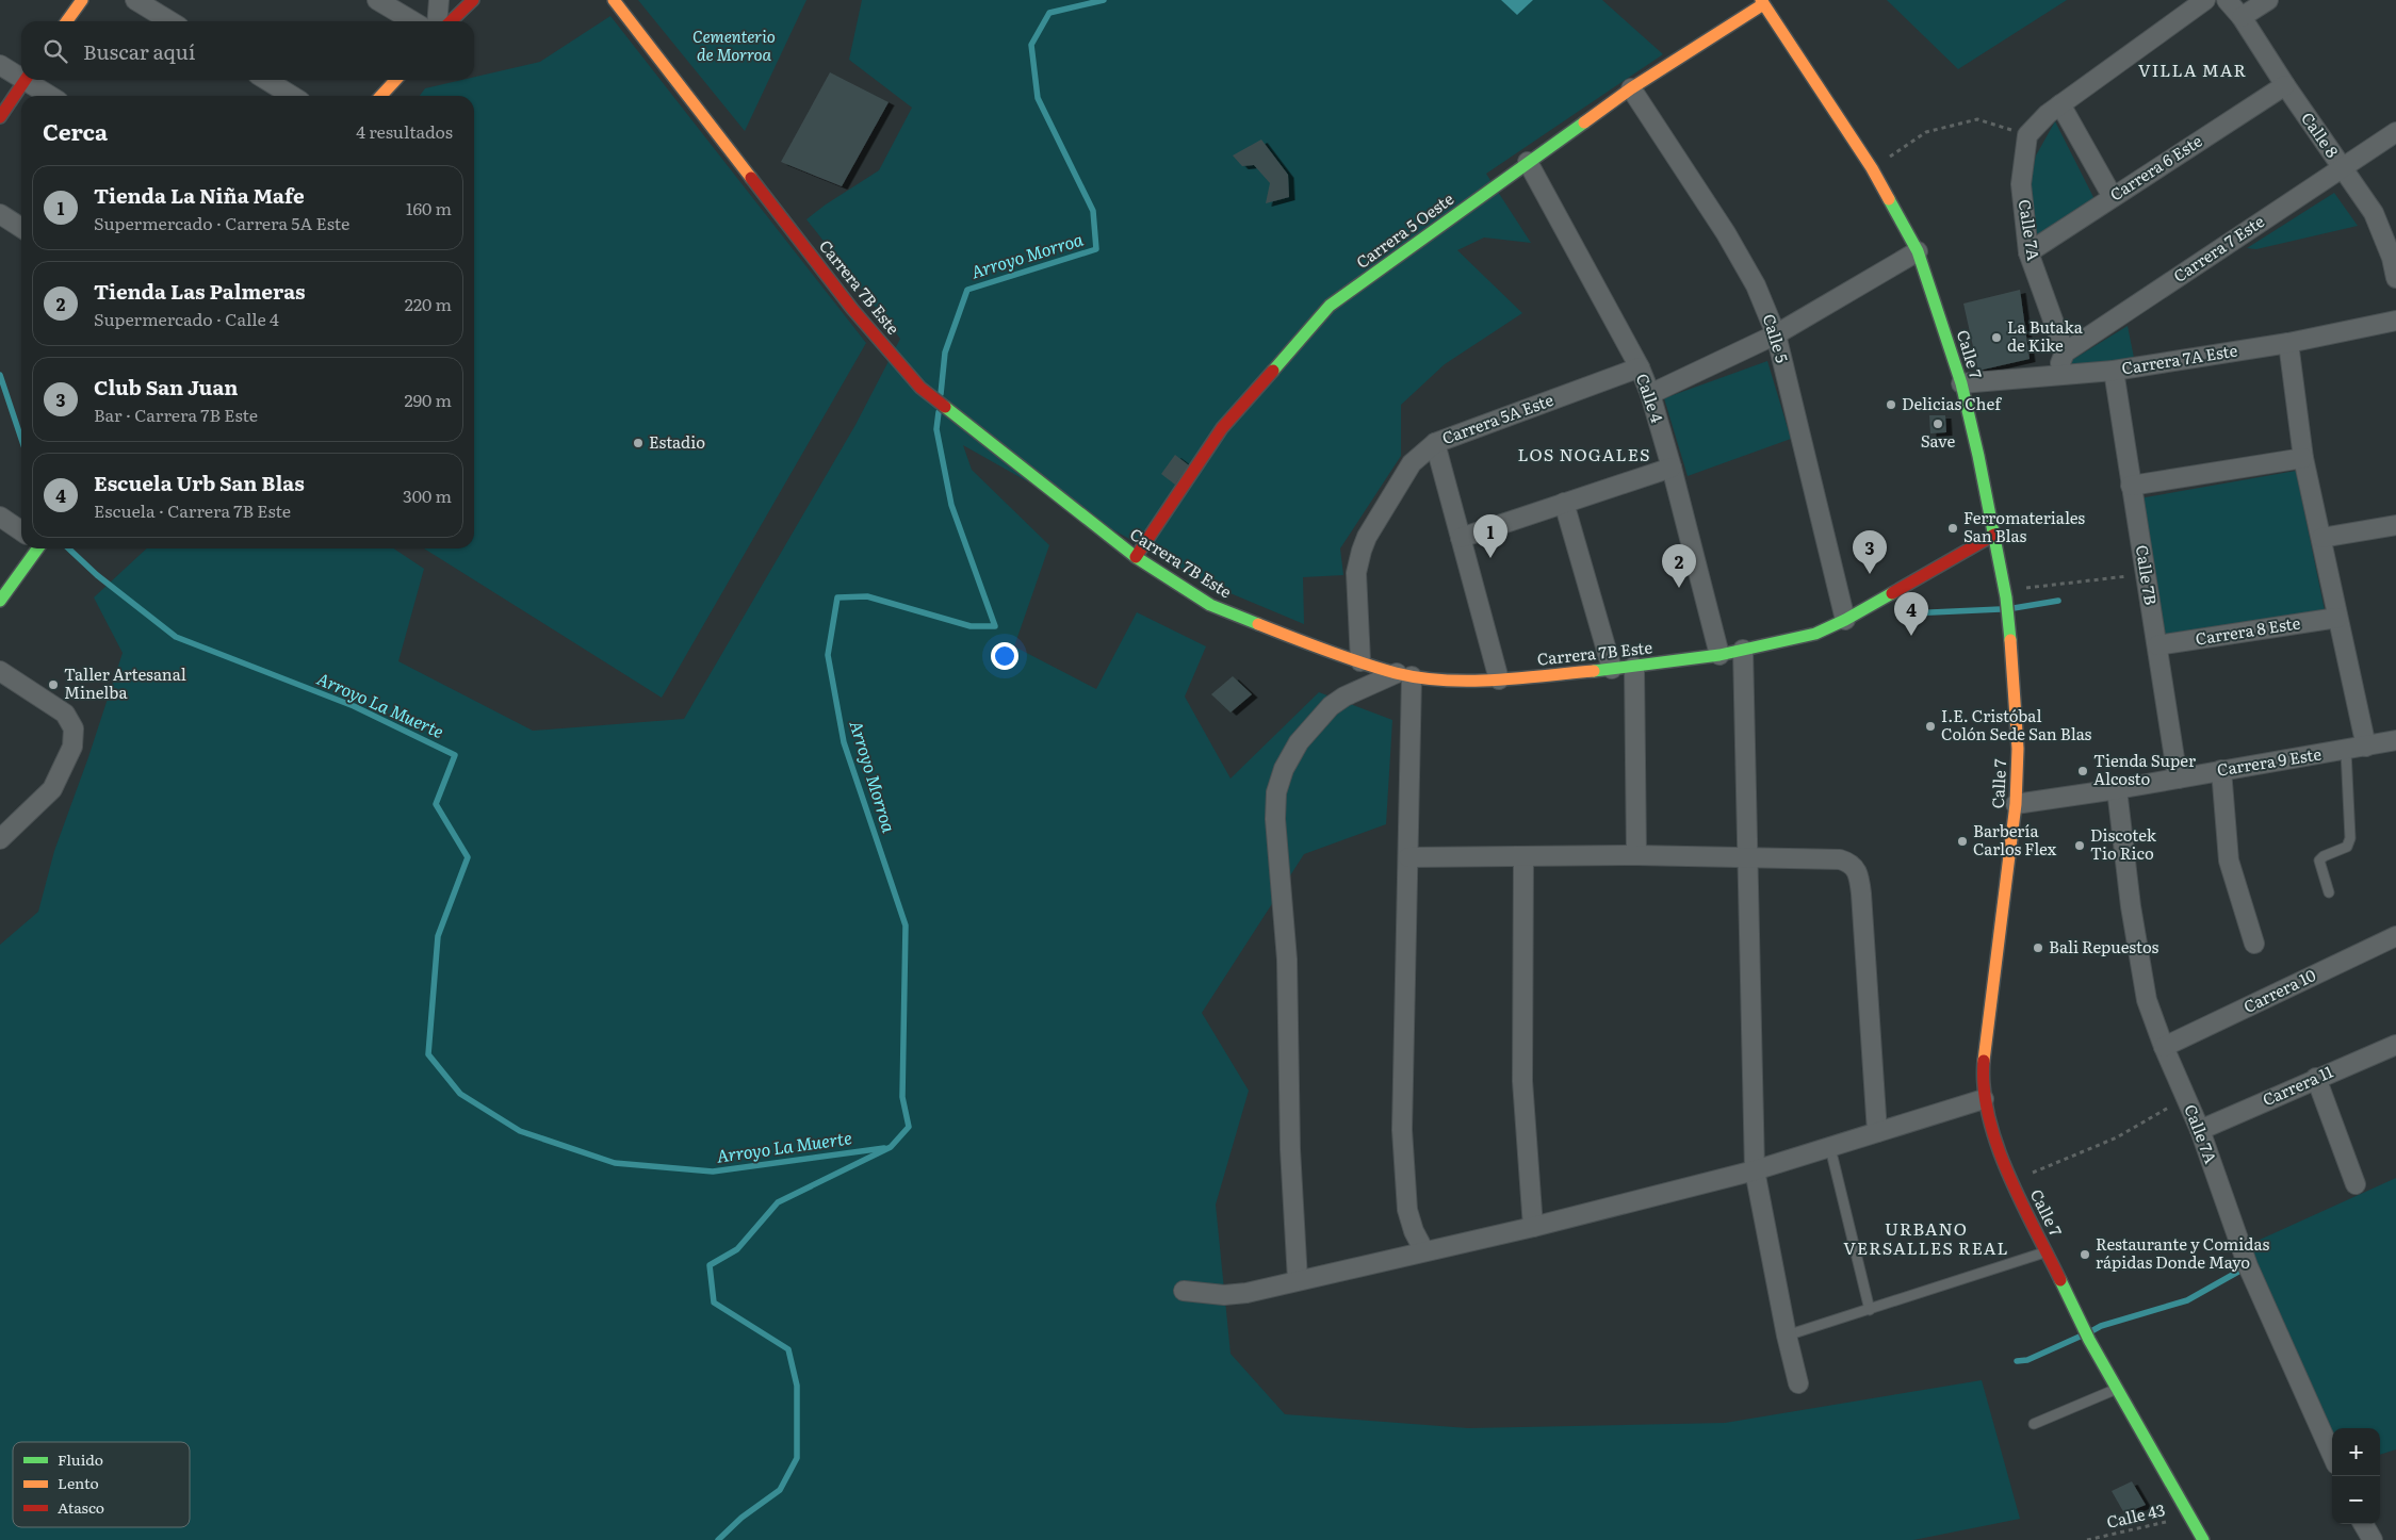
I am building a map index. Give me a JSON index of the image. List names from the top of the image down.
{
  "streets": {
    "street": [
      "Calle 8",
      "Carrera 6 Este",
      "Calle 7A",
      "Carrera 5 Oeste",
      "Carrera 7 Este",
      "Carrera 7B Este",
      "Calle 5",
      "Calle 7",
      "Carrera 7A Este",
      "Calle 4",
      "Carrera 5A Este",
      "Calle 7B",
      "Carrera 8 Este",
      "Carrera 9 Este",
      "Carrera 10",
      "Carrera 11"
    ],
    "path": ["Calle 43"]
  },
  "crossings": [
    ["Calle 8", "Carrera 6 Este"],
    ["Calle 8", "Carrera 7 Este"],
    ["Carrera 6 Este", "Calle 7A"],
    ["Calle 7A", "Carrera 7 Este"],
    ["Calle 7A", "Carrera 9 Este"],
    ["Calle 7A", "Carrera 10"],
    ["Calle 7A", "Carrera 11"],
    ["Carrera 5 Oeste", "Carrera 7B Este"],
    ["Carrera 5 Oeste", "Calle 5"],
    ["Carrera 5 Oeste", "Calle 7"],
    ["Carrera 5 Oeste", "Calle 4"],
    ["Carrera 7B Este", "Calle 5"],
    ["Carrera 7B Este", "Calle 7"],
    ["Carrera 7B Este", "Calle 4"],
    ["Carrera 7B Este", "Carrera 5A Este"],
    ["Calle 7", "Carrera 7A Este"],
    ["Calle 7", "Carrera 9 Este"],
    ["Calle 7", "Calle 43"],
    ["Carrera 7A Este", "Calle 7B"],
    ["Calle 4", "Carrera 5A Este"],
    ["Calle 7B", "Carrera 8 Este"],
    ["Calle 7B", "Carrera 9 Este"]
  ],
  "districts": ["VILLA MAR", "LOS NOGALES", "URBANO VERSALLES REAL"],
  "water": ["Arroyo Morroa", "Arroyo La Muerte"],
  "parks": ["Cementerio de Morroa"],
  "places": [
    "La Butaka de Kike",
    "Delicias Chef",
    "Save",
    "Estadio",
    "Ferromateriales San Blas",
    "Taller Artesanal Minelba",
    "I.E. Cristóbal Colón Sede San Blas",
    "Tienda Super Alcosto",
    "Barbería Carlos Flex",
    "Discotek Tio Rico",
    "Bali Repuestos",
    "Restaurante y Comidas rápidas Donde Mayo"
  ],
  "legend": ["Fluido", "Lento", "Atasco"],
  "page": {
    "search": "Buscar aquí",
    "heading": ["Cerca", "4 resultados"],
    "list": [
      {
        "mark": "1",
        "name": "Tienda La Niña Mafe",
        "note": "Supermercado · Carrera 5A Este",
        "value": "160 m"
      },
      {
        "mark": "2",
        "name": "Tienda Las Palmeras",
        "note": "Supermercado · Calle 4",
        "value": "220 m"
      },
      {
        "mark": "3",
        "name": "Club San Juan",
        "note": "Bar · Carrera 7B Este",
        "value": "290 m"
      },
      {
        "mark": "4",
        "name": "Escuela Urb San Blas",
        "note": "Escuela · Carrera 7B Este",
        "value": "300 m"
      }
    ],
    "pins": [
      "1",
      "3",
      "2",
      "4"
    ],
    "map_buttons": ["+", "−"]
  }
}
